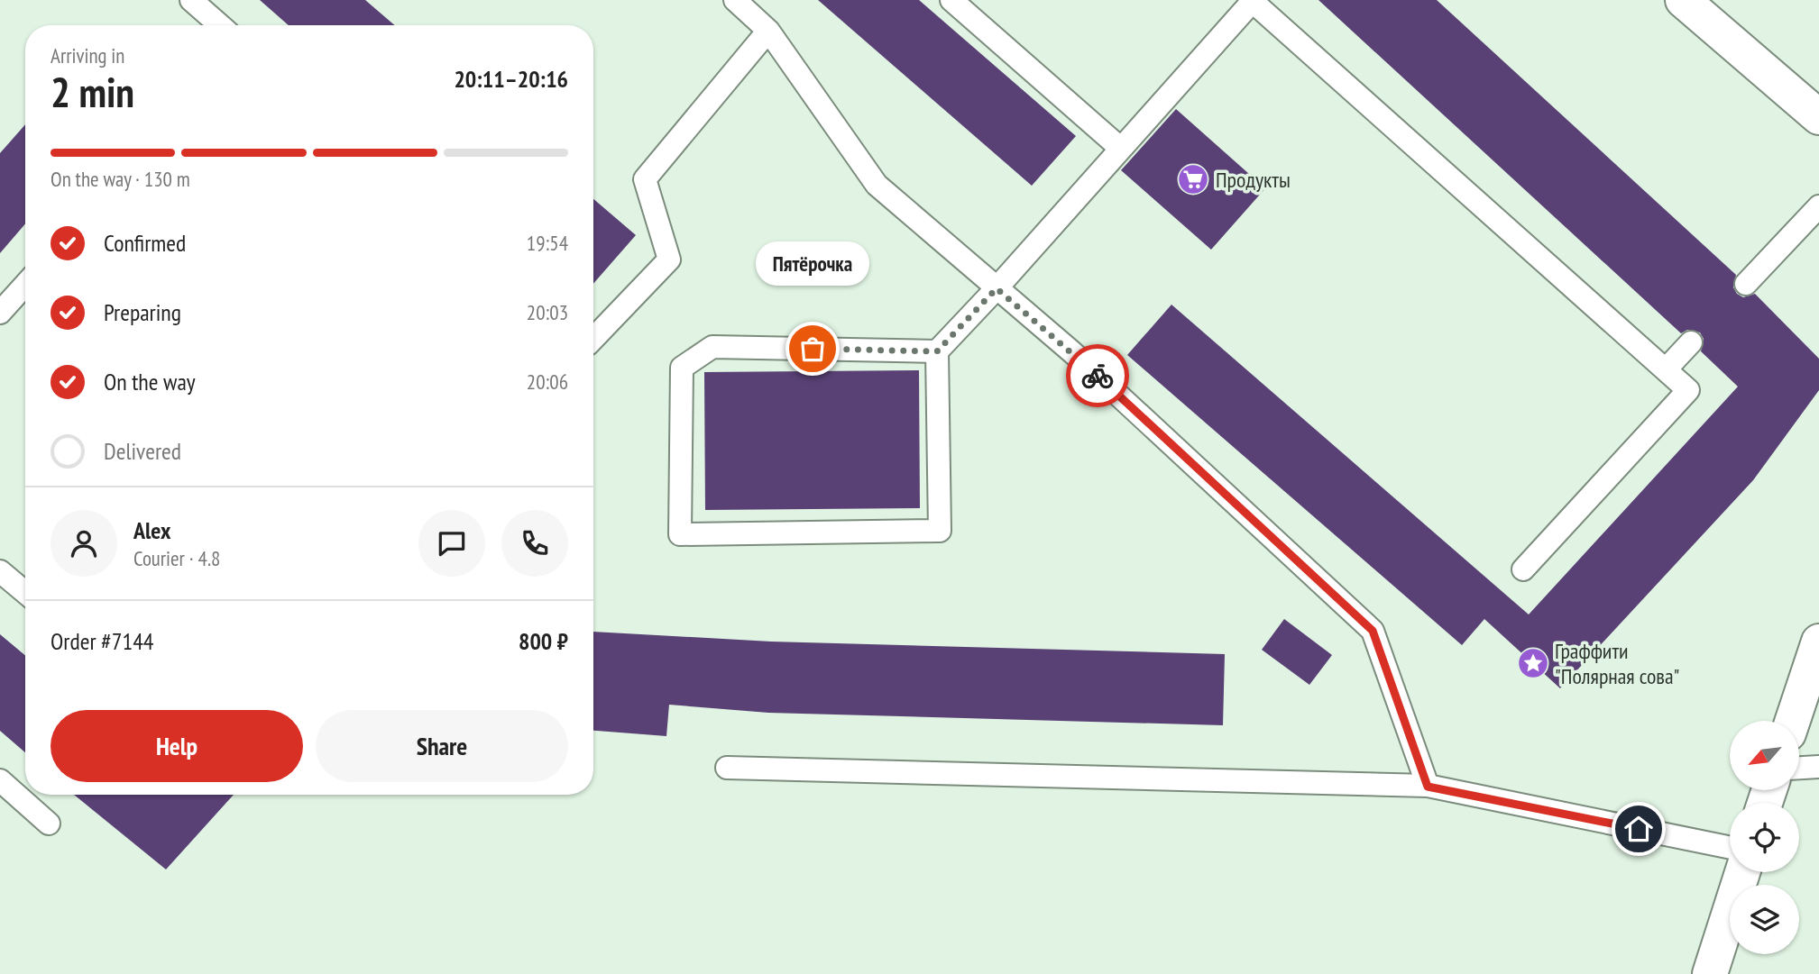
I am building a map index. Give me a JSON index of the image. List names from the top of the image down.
{
  "places": {
    "supermarket": ["Продукты"],
    "other": ["Пятёрочка"],
    "place": ["Граффити \"Полярная сова\""]
  },
  "north": "bottom left",
  "page": {
    "heading": ["2 min", "Arriving in", "20:11–20:16"],
    "panel": [
      "Alex",
      "Courier · 4.8",
      "Order #7144",
      "800 ₽"
    ],
    "bar": "On the way · 130 m",
    "list": [
      ["Confirmed", "19:54"],
      ["Preparing", "20:03"],
      ["On the way", "20:06"],
      "Delivered"
    ],
    "bubble": "Пятёрочка",
    "buttons": ["Help", "Share"]
  }
}
